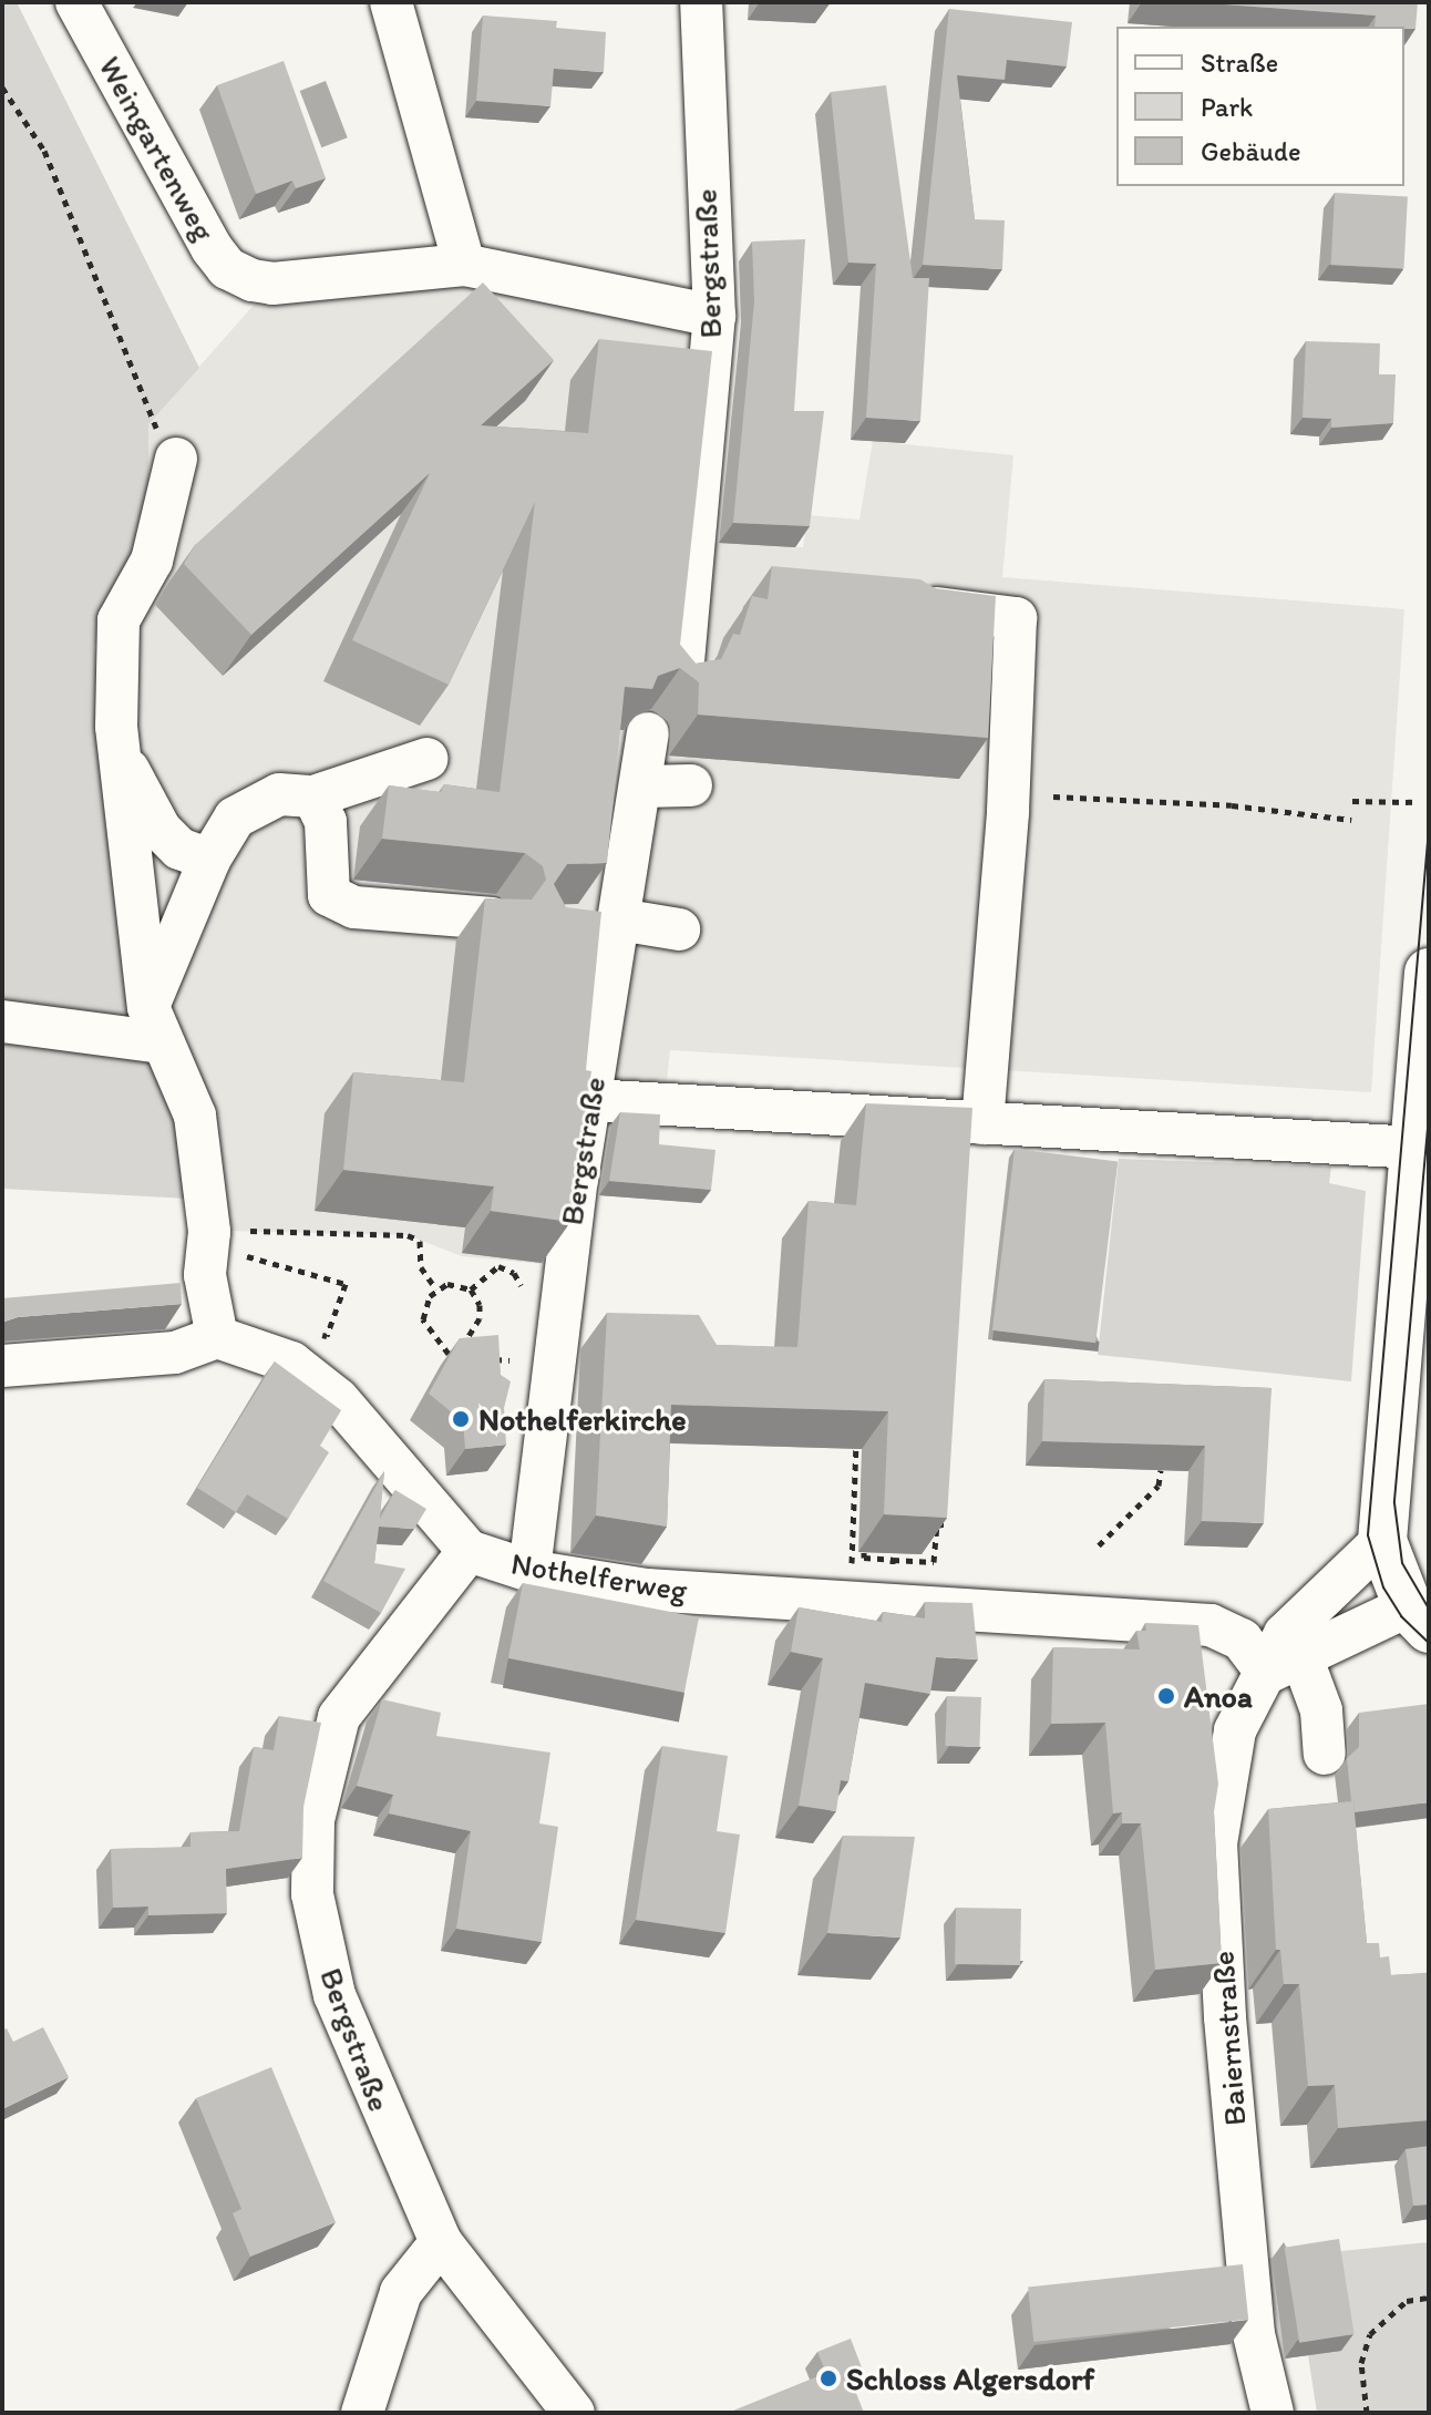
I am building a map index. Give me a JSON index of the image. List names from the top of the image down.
{
  "streets": {
    "street": [
      "Weingartenweg",
      "Bergstraße",
      "Nothelferweg",
      "Baiernstraße"
    ]
  },
  "crossings": [
    ["Weingartenweg", "Bergstraße"],
    ["Bergstraße", "Nothelferweg"],
    ["Nothelferweg", "Baiernstraße"]
  ],
  "places": ["Nothelferkirche", "Anoa", "Schloss Algersdorf"],
  "legend": ["Straße", "Park", "Gebäude"]
}
